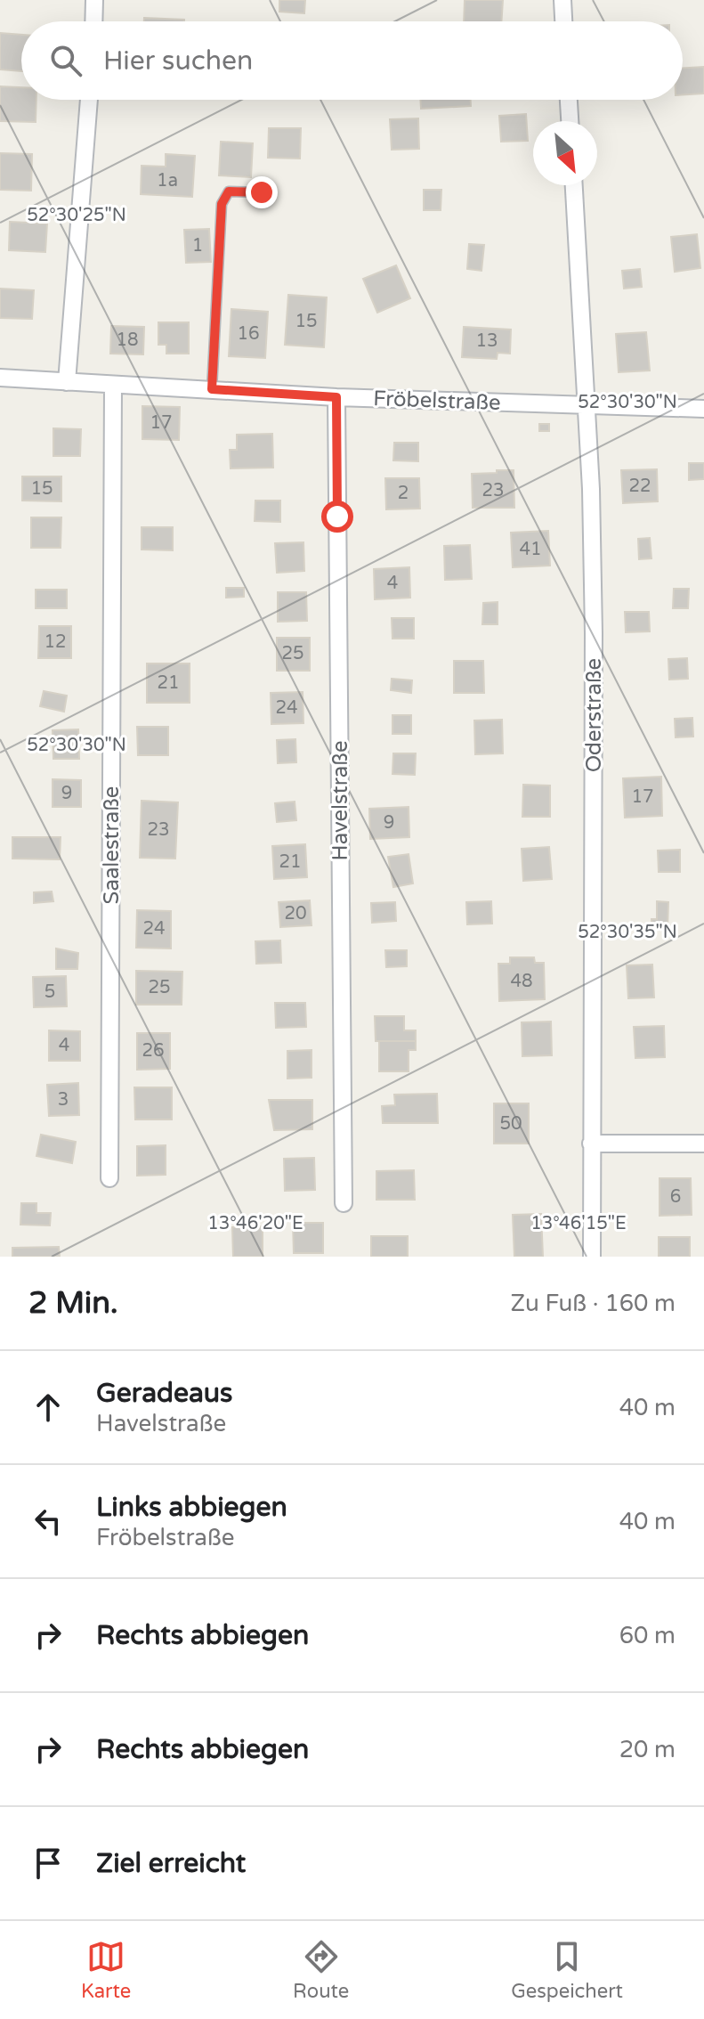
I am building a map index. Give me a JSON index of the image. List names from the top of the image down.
{
  "streets": {
    "street": [
      "Fröbelstraße",
      "Oderstraße",
      "Havelstraße",
      "Saalestraße"
    ]
  },
  "crossings": [
    ["Fröbelstraße", "Oderstraße"],
    ["Fröbelstraße", "Havelstraße"],
    ["Fröbelstraße", "Saalestraße"]
  ],
  "house_numbers": [
    "1a",
    "1",
    "15",
    "16",
    "18",
    "13",
    "17",
    "22",
    "15",
    "23",
    "2",
    "41",
    "4",
    "12",
    "25",
    "21",
    "24",
    "9",
    "17",
    "9",
    "23",
    "21",
    "20",
    "24",
    "48",
    "25",
    "5",
    "4",
    "26",
    "3",
    "50",
    "6"
  ],
  "north": "bottom right",
  "page": {
    "search": "Hier suchen",
    "heading": ["2 Min.", "Zu Fuß · 160 m"],
    "list": [
      ["Geradeaus", "Havelstraße", "40 m"],
      ["Links abbiegen", "Fröbelstraße", "40 m"],
      ["Rechts abbiegen", "60 m"],
      ["Rechts abbiegen", "20 m"],
      "Ziel erreicht"
    ],
    "nav": ["Karte", "Route", "Gespeichert"]
  },
  "coordinates": [
    "52°30'25\"N",
    "52°30'30\"N",
    "52°30'35\"N",
    "13°46'20\"E",
    "13°46'15\"E"
  ]
}
